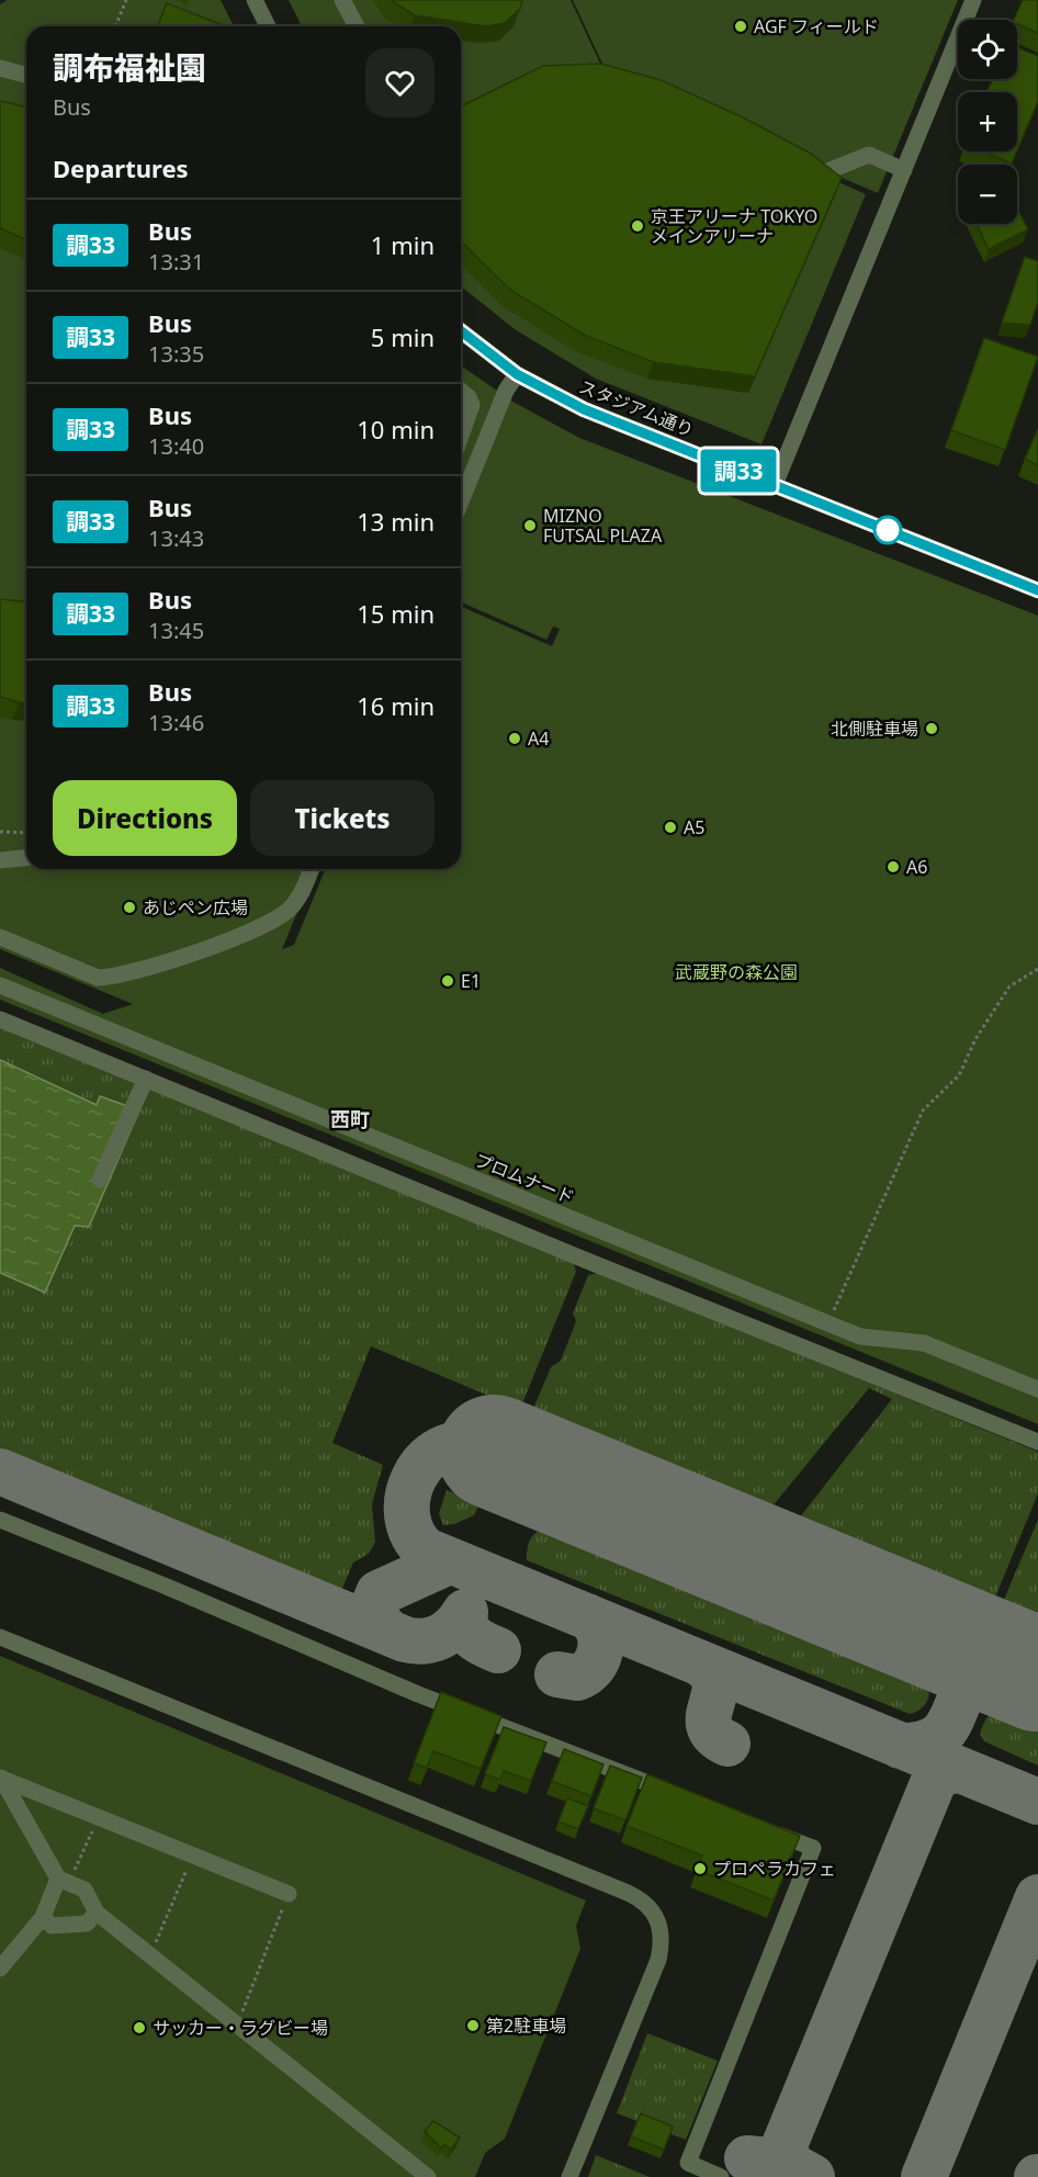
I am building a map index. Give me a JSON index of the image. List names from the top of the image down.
{
  "streets": {
    "street": ["スタジアム通り", "プロムナード"]
  },
  "districts": ["西町"],
  "parks": ["武蔵野の森公園"],
  "places": [
    "AGF フィールド",
    "京王アリーナ TOKYO メインアリーナ",
    "MIZNO FUTSAL PLAZA",
    "北側駐車場",
    "A4",
    "A5",
    "A6",
    "あじペン広場",
    "E1",
    "プロペラカフェ",
    "第2駐車場",
    "サッカー・ラグビー場"
  ],
  "lines": ["bus line 調33"],
  "page": {
    "on_map": "調33",
    "map_buttons": ["+", "−"],
    "heading": [
      ["調布福祉園", "Bus"],
      "Departures"
    ],
    "list": [
      {
        "mark": "調33",
        "name": "Bus",
        "note": "13:31",
        "value": "1 min"
      },
      {
        "mark": "調33",
        "name": "Bus",
        "note": "13:35",
        "value": "5 min"
      },
      {
        "mark": "調33",
        "name": "Bus",
        "note": "13:40",
        "value": "10 min"
      },
      {
        "mark": "調33",
        "name": "Bus",
        "note": "13:43",
        "value": "13 min"
      },
      {
        "mark": "調33",
        "name": "Bus",
        "note": "13:45",
        "value": "15 min"
      },
      {
        "mark": "調33",
        "name": "Bus",
        "note": "13:46",
        "value": "16 min"
      }
    ],
    "buttons": ["Directions", "Tickets"]
  }
}
